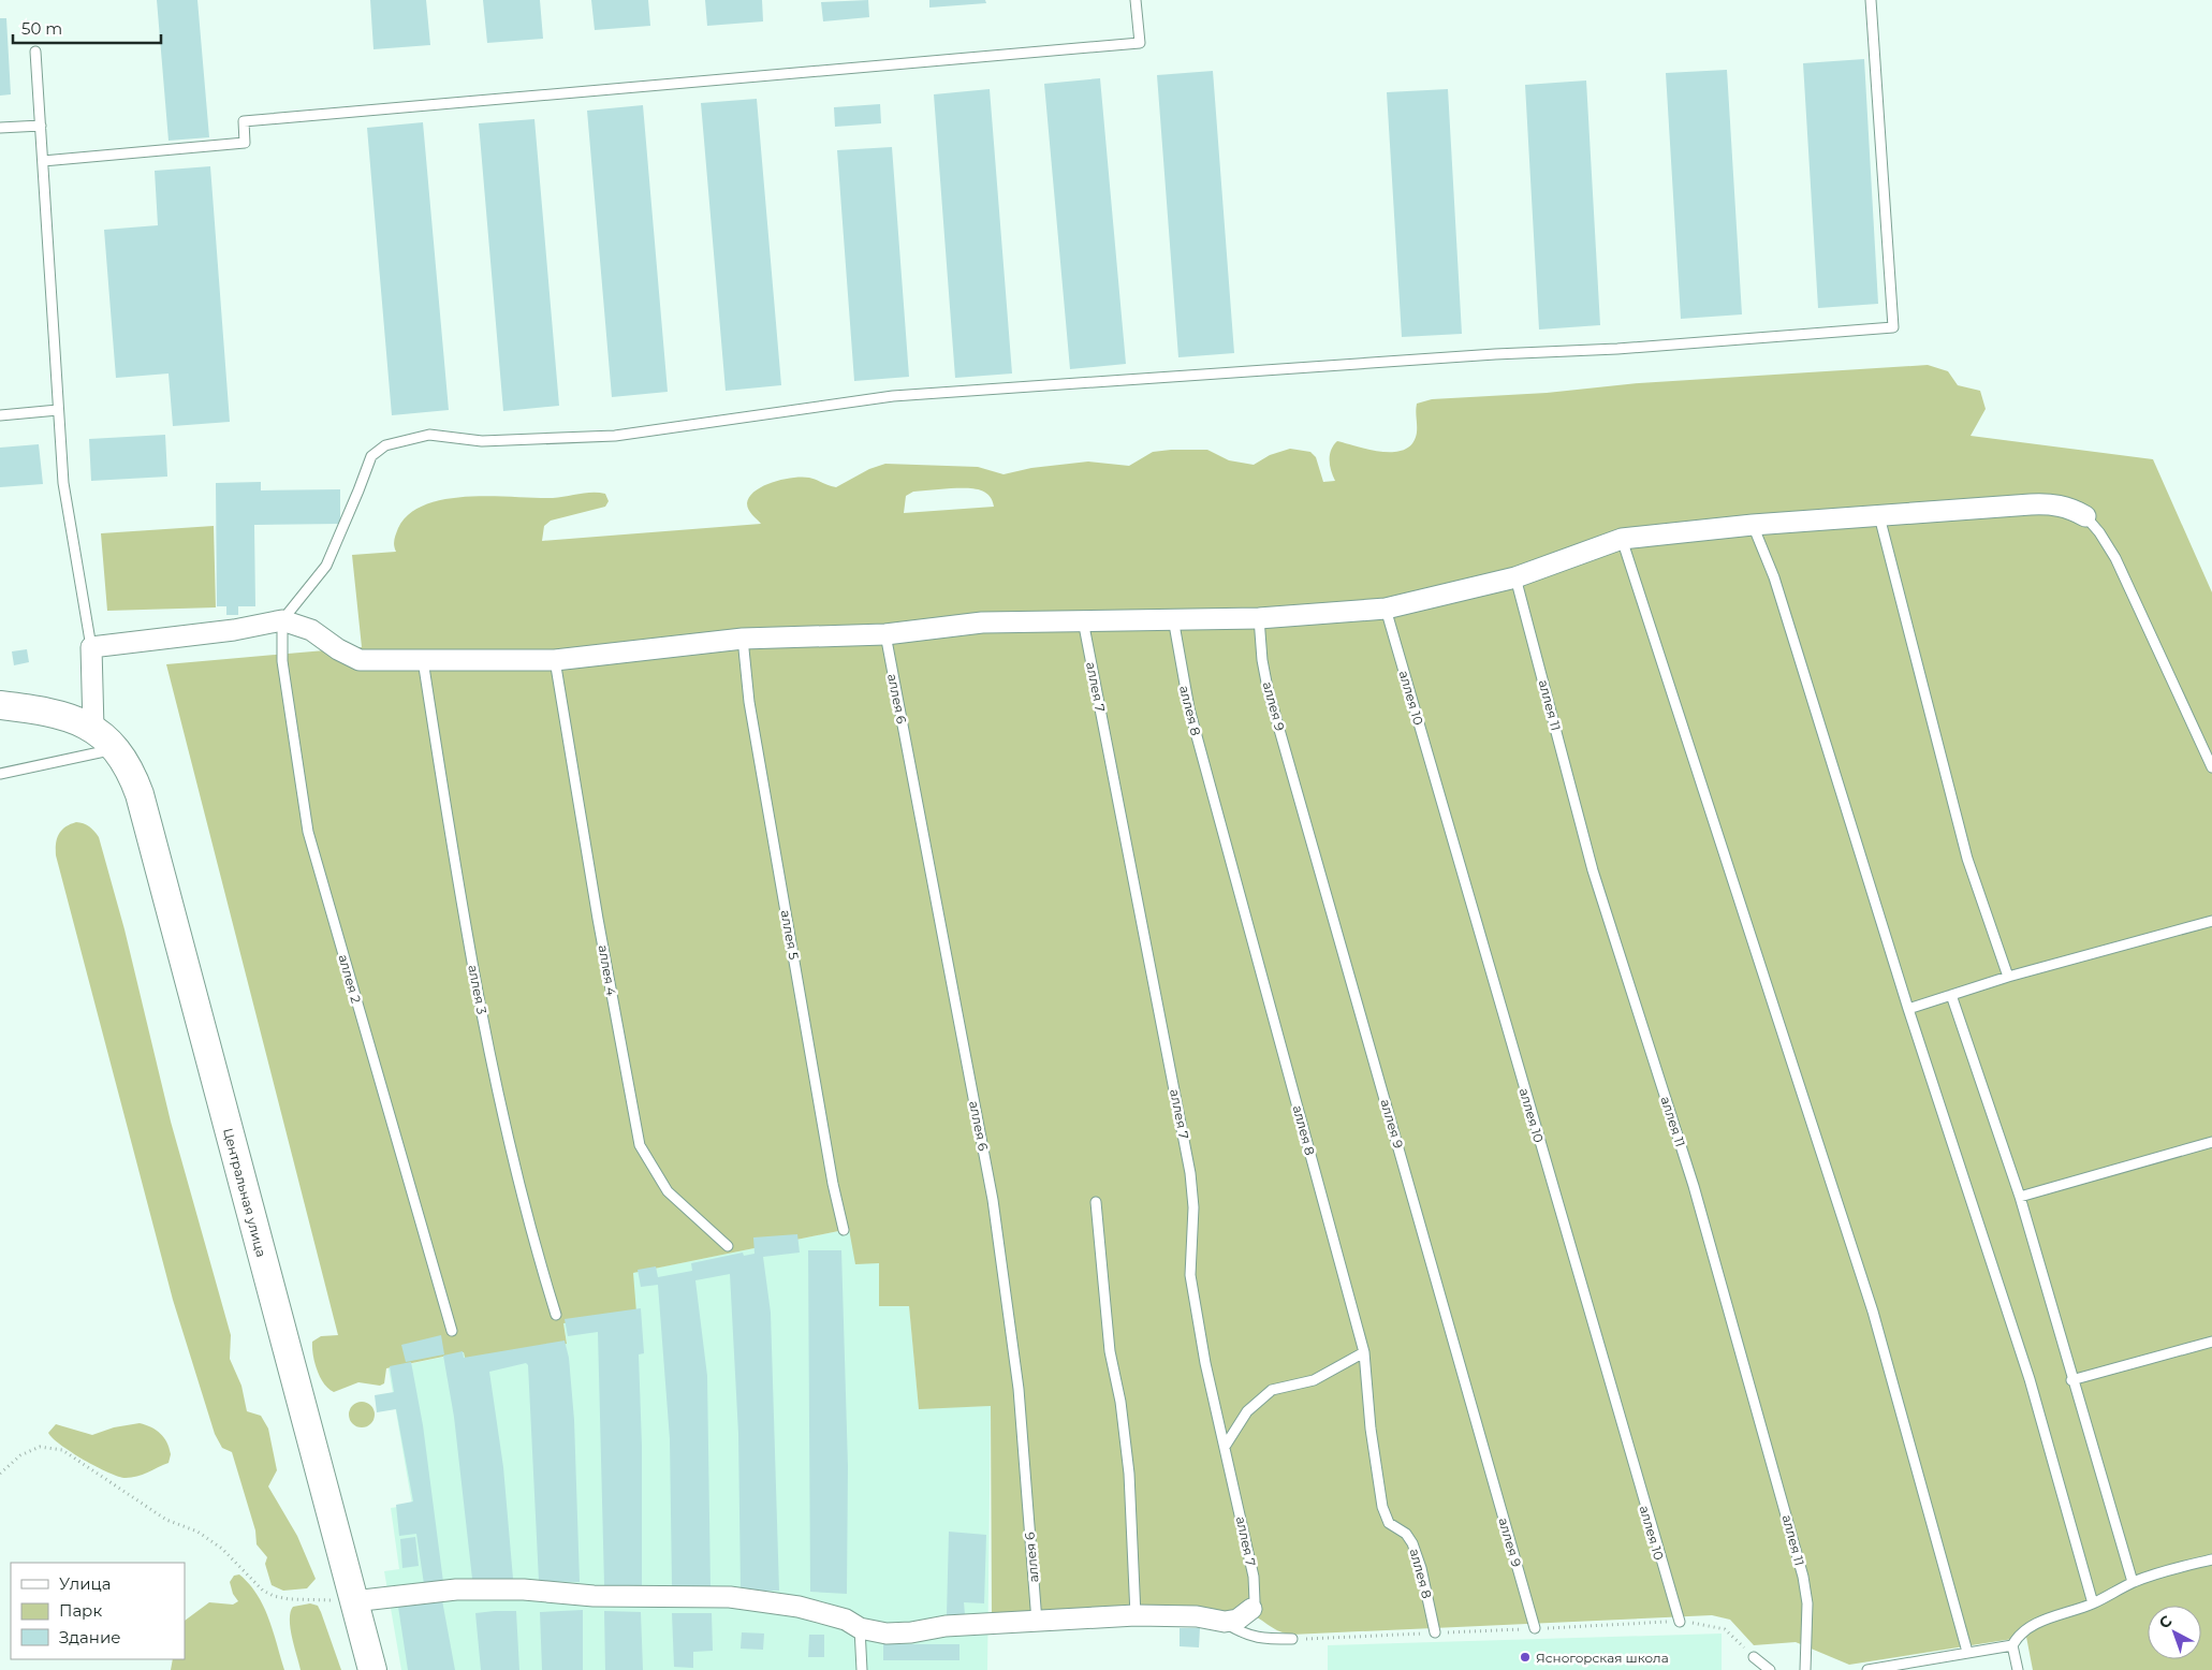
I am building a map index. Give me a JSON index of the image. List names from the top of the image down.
{
  "streets": {
    "street": ["Центральная улица"],
    "lane": [
      "аллея 7",
      "аллея 10",
      "аллея 6",
      "аллея 11",
      "аллея 9",
      "аллея 8",
      "аллея 5",
      "аллея 4",
      "аллея 2",
      "аллея 3"
    ]
  },
  "places": ["Ясногорская школа"],
  "legend": ["Улица", "Парк", "Здание"],
  "scale_bar": "50 m",
  "north": "top left"
}
